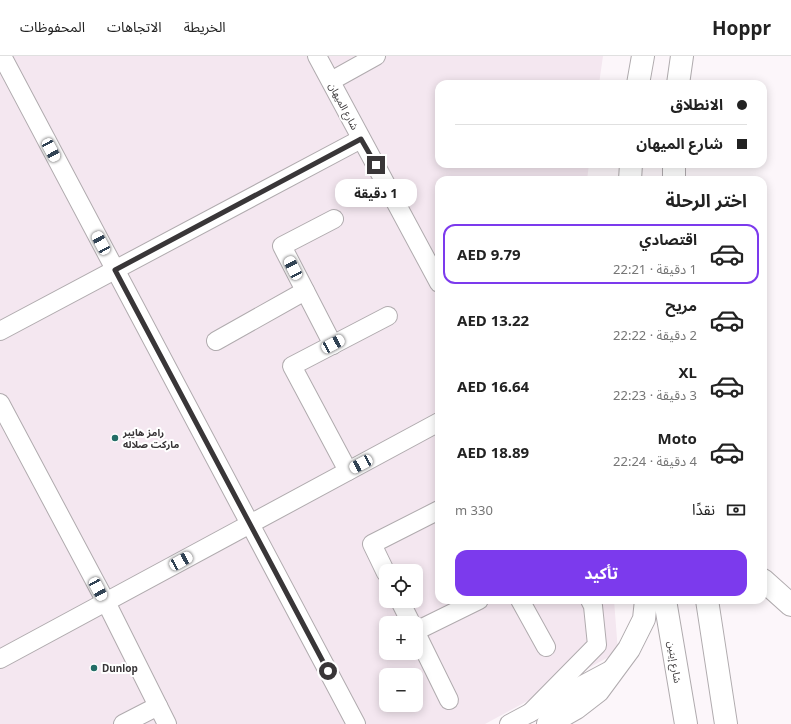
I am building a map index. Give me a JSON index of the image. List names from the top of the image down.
{
  "streets": {
    "main road": ["شارع إيتين"],
    "street": ["شارع الميهان"]
  },
  "places": ["رامز هايبر ماركت صلاله", "Dunlop"],
  "page": {
    "header": "Hoppr",
    "nav": ["الخريطة", "الاتجاهات", "المحفوظات"],
    "banner": ["الانطلاق", "شارع الميهان"],
    "heading": "اختر الرحلة",
    "bubble": "1 دقيقة",
    "list": [
      {
        "name": "اقتصادي",
        "note": "1 دقيقة · 22:21",
        "value": "AED 9.79"
      },
      {
        "name": "مريح",
        "note": "2 دقيقة · 22:22",
        "value": "AED 13.22"
      },
      {
        "name": "XL",
        "note": "3 دقيقة · 22:23",
        "value": "AED 16.64"
      },
      {
        "name": "Moto",
        "note": "4 دقيقة · 22:24",
        "value": "AED 18.89"
      }
    ],
    "pay": ["نقدًا", "330 m"],
    "buttons": "تأكيد",
    "map_buttons": ["+", "−"]
  }
}
